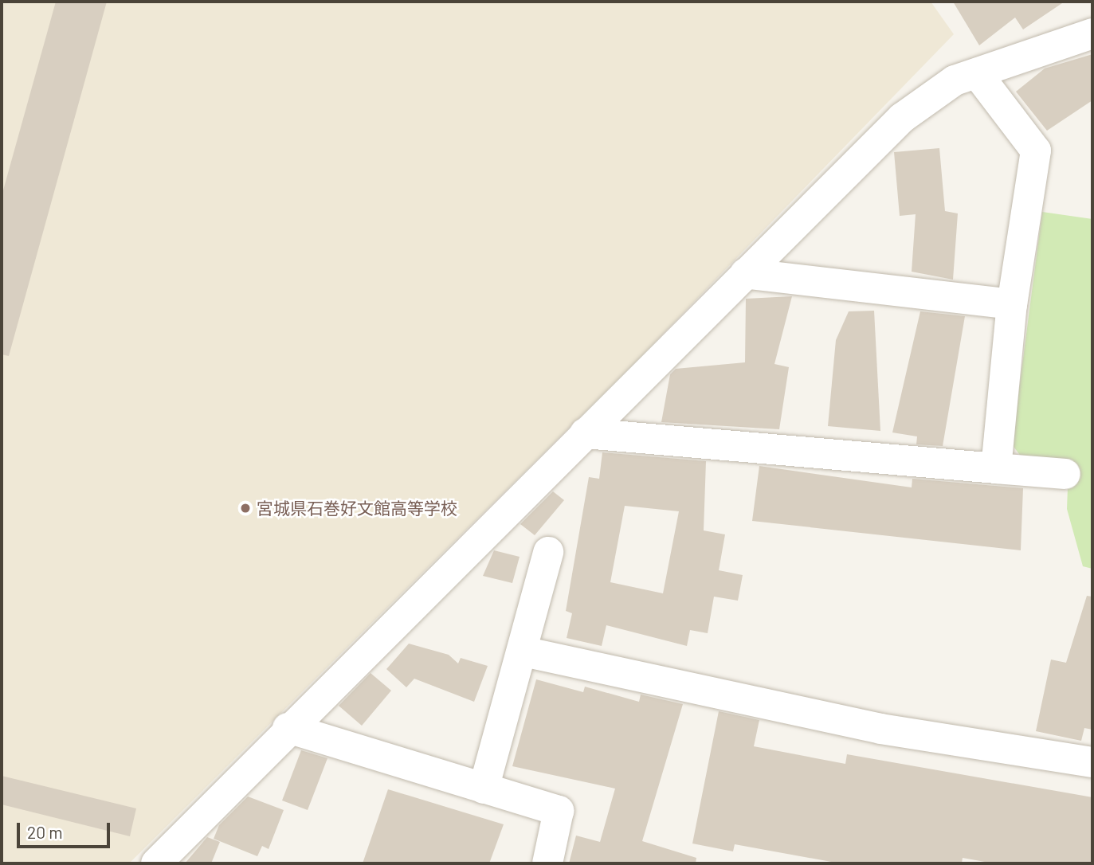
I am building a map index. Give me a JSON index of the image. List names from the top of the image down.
{
  "places": ["宮城県石巻好文館高等学校"],
  "scale_bar": "20 m"
}
